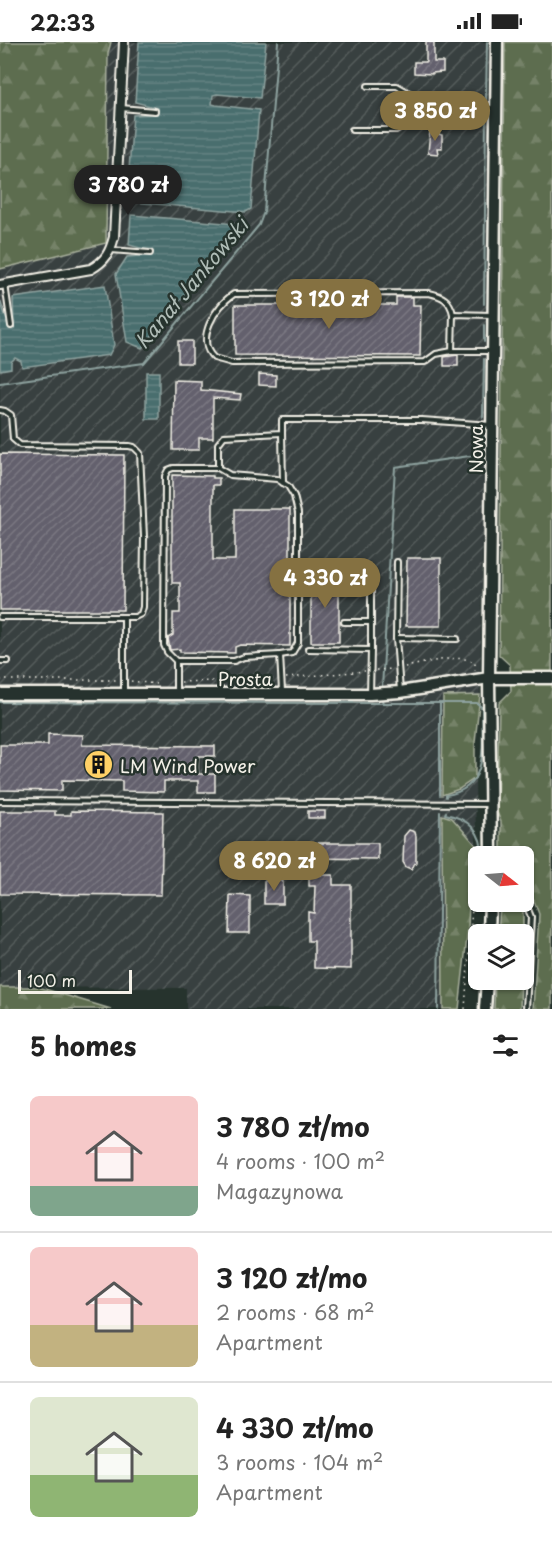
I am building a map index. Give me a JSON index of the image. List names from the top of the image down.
{
  "streets": {
    "street": ["Nowa", "Prosta"]
  },
  "crossings": [
    ["Nowa", "Prosta"]
  ],
  "water": ["Kanał Jankowski"],
  "places": {
    "building": ["LM Wind Power"]
  },
  "scale_bar": "100 m",
  "north": "right",
  "page": {
    "status": "22:33",
    "price": [
      "3 850 zł",
      "3 780 zł",
      "3 120 zł",
      "4 330 zł",
      "8 620 zł"
    ],
    "scale": "100 m",
    "heading": "5 homes",
    "list": [
      {
        "name": "3 780 zł/mo",
        "note": "4 rooms · 100 m² · Magazynowa"
      },
      {
        "name": "3 120 zł/mo",
        "note": "2 rooms · 68 m² · Apartment"
      },
      {
        "name": "4 330 zł/mo",
        "note": "3 rooms · 104 m² · Apartment"
      }
    ]
  }
}
